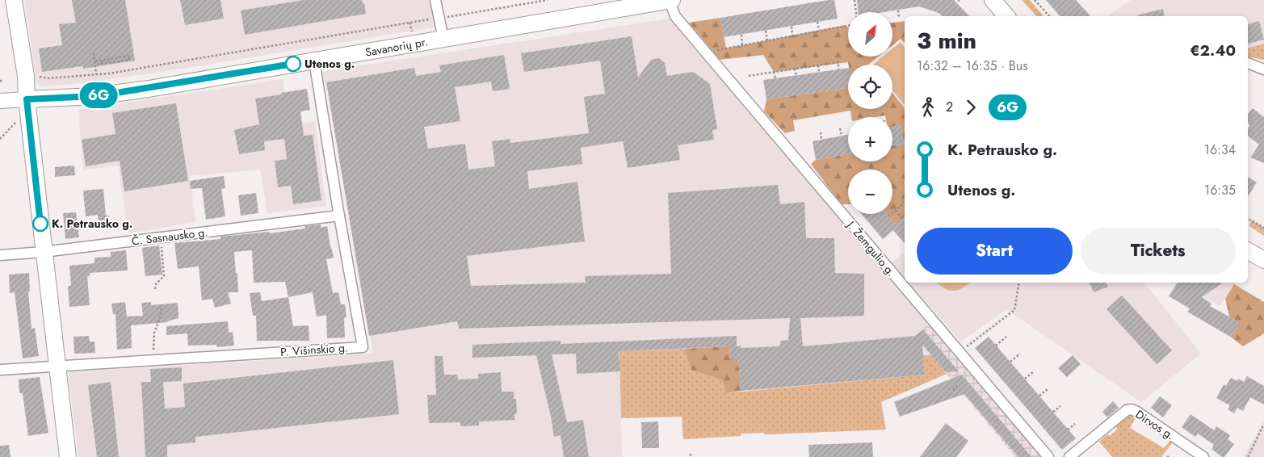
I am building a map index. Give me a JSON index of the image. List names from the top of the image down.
{
  "streets": {
    "main road": ["Savanorių pr."],
    "street": [
      "Č. Sasnausko g.",
      "J. Žemgulio g.",
      "P. Višinskio g.",
      "Dirvos g."
    ]
  },
  "crossings": [
    ["Savanorių pr.", "J. Žemgulio g."],
    ["Savanorių pr.", "P. Višinskio g."],
    ["Č. Sasnausko g.", "P. Višinskio g."]
  ],
  "places": ["Utenos g.", "K. Petrausko g."],
  "lines": ["bus line 6G"],
  "north": "top right",
  "page": {
    "on_map": "6G",
    "map_buttons": ["+", "−"],
    "heading": ["3 min", "16:32 – 16:35 · Bus", "€2.40"],
    "legs": ["2", "6G"],
    "list": [
      {
        "name": "K. Petrausko g.",
        "value": "16:34"
      },
      {
        "name": "Utenos g.",
        "value": "16:35"
      }
    ],
    "buttons": ["Start", "Tickets"]
  }
}
